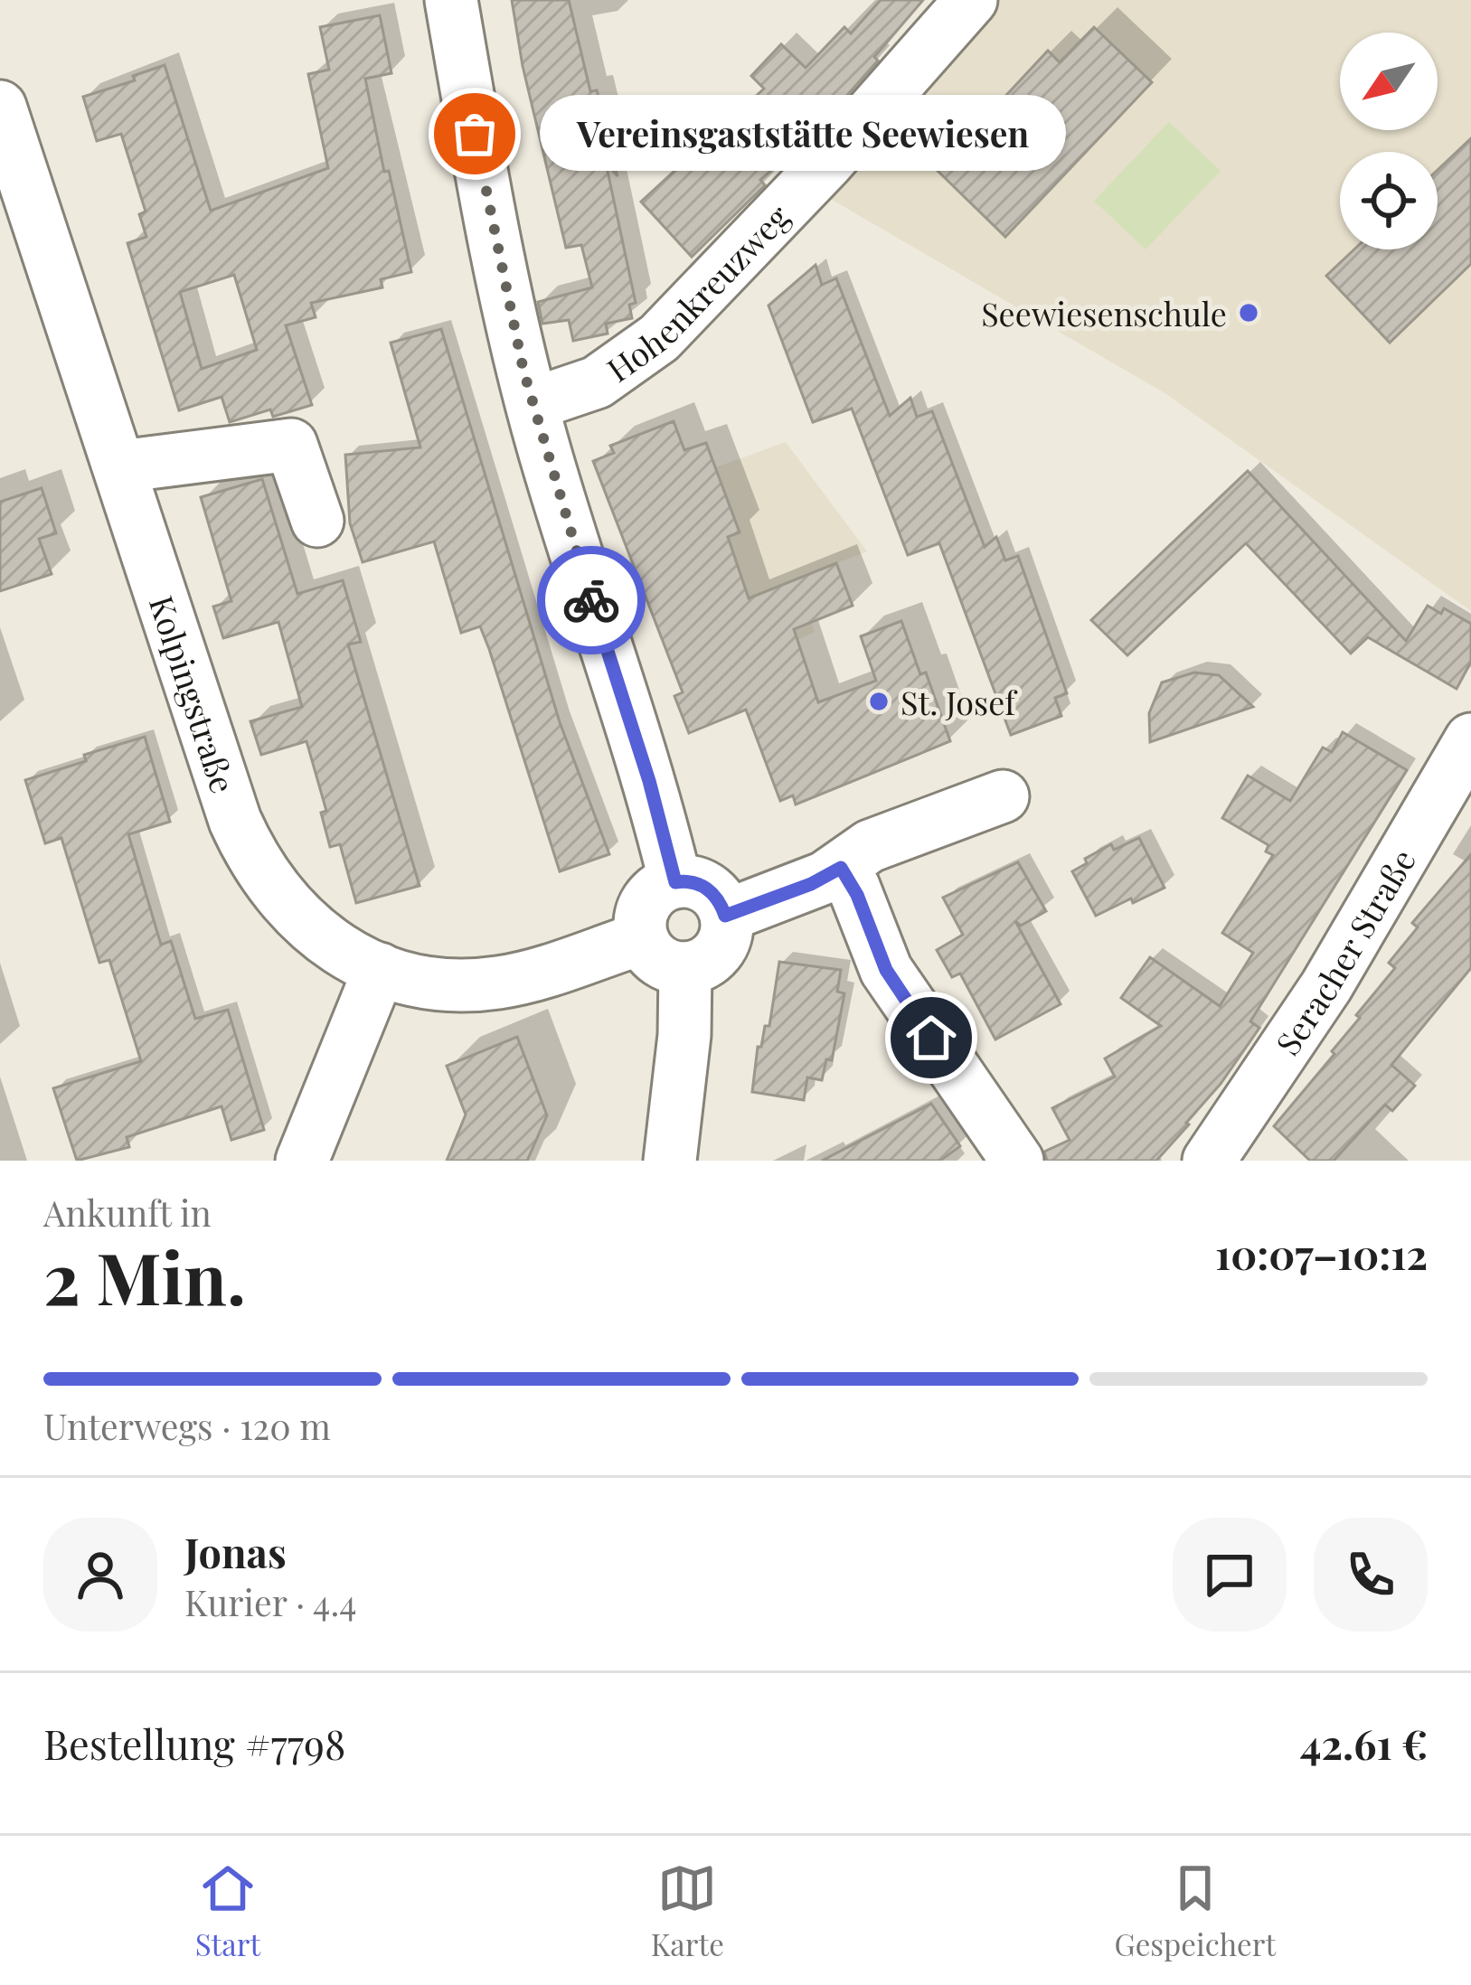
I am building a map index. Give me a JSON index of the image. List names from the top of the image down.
{
  "streets": {
    "street": ["Hohenkreuzweg", "Kolpingstraße", "Seracher Straße"]
  },
  "places": ["Vereinsgaststätte Seewiesen", "Seewiesenschule", "St. Josef"],
  "north": "bottom left",
  "page": {
    "bubble": "Vereinsgaststätte Seewiesen",
    "heading": ["2 Min.", "Ankunft in", "10:07–10:12"],
    "panel": [
      "Jonas",
      "Kurier · 4.4",
      "Bestellung #7798",
      "42.61 €"
    ],
    "bar": "Unterwegs · 120 m",
    "tabs": ["Start", "Karte", "Gespeichert"]
  }
}
